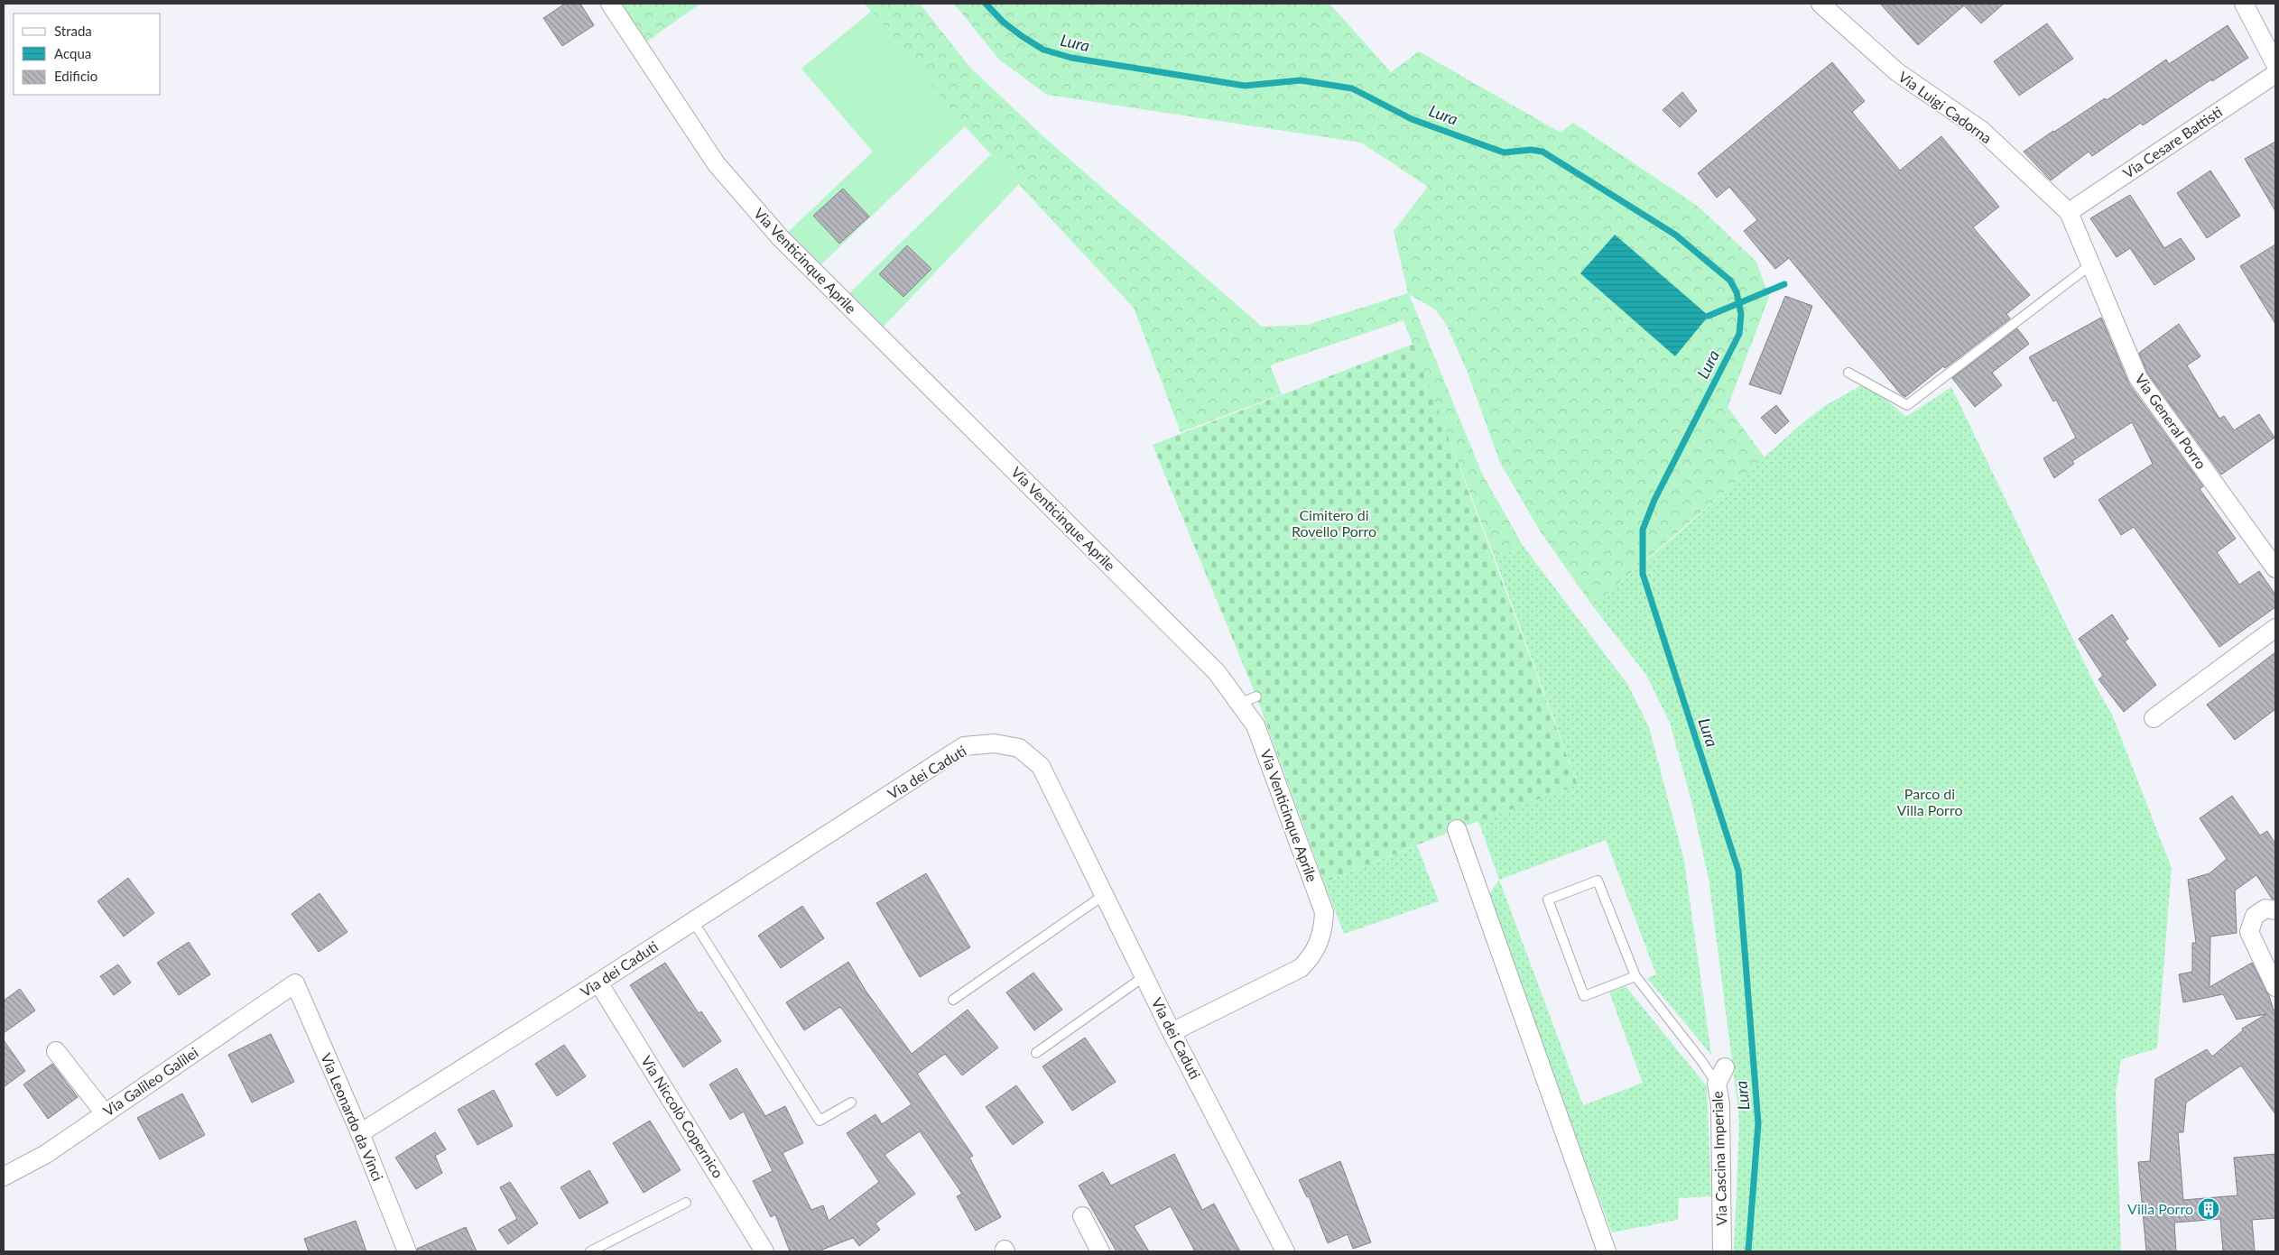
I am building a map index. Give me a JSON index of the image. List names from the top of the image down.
{
  "streets": {
    "street": [
      "Via Luigi Cadorna",
      "Via Cesare Battisti",
      "Via Venticinque Aprile",
      "Via General Porro",
      "Via dei Caduti",
      "Via Galileo Galilei",
      "Via Leonardo da Vinci",
      "Via Niccolò Copernico",
      "Via Cascina Imperiale"
    ]
  },
  "crossings": [
    ["Via Luigi Cadorna", "Via Cesare Battisti"],
    ["Via Luigi Cadorna", "Via General Porro"],
    ["Via Cesare Battisti", "Via General Porro"],
    ["Via Venticinque Aprile", "Via dei Caduti"],
    ["Via dei Caduti", "Via Leonardo da Vinci"],
    ["Via dei Caduti", "Via Niccolò Copernico"],
    ["Via Galileo Galilei", "Via Leonardo da Vinci"]
  ],
  "water": ["Lura"],
  "parks": ["Cimitero di Rovello Porro", "Parco di Villa Porro"],
  "places": {
    "building": ["Villa Porro"]
  },
  "legend": ["Strada", "Acqua", "Edificio"]
}
